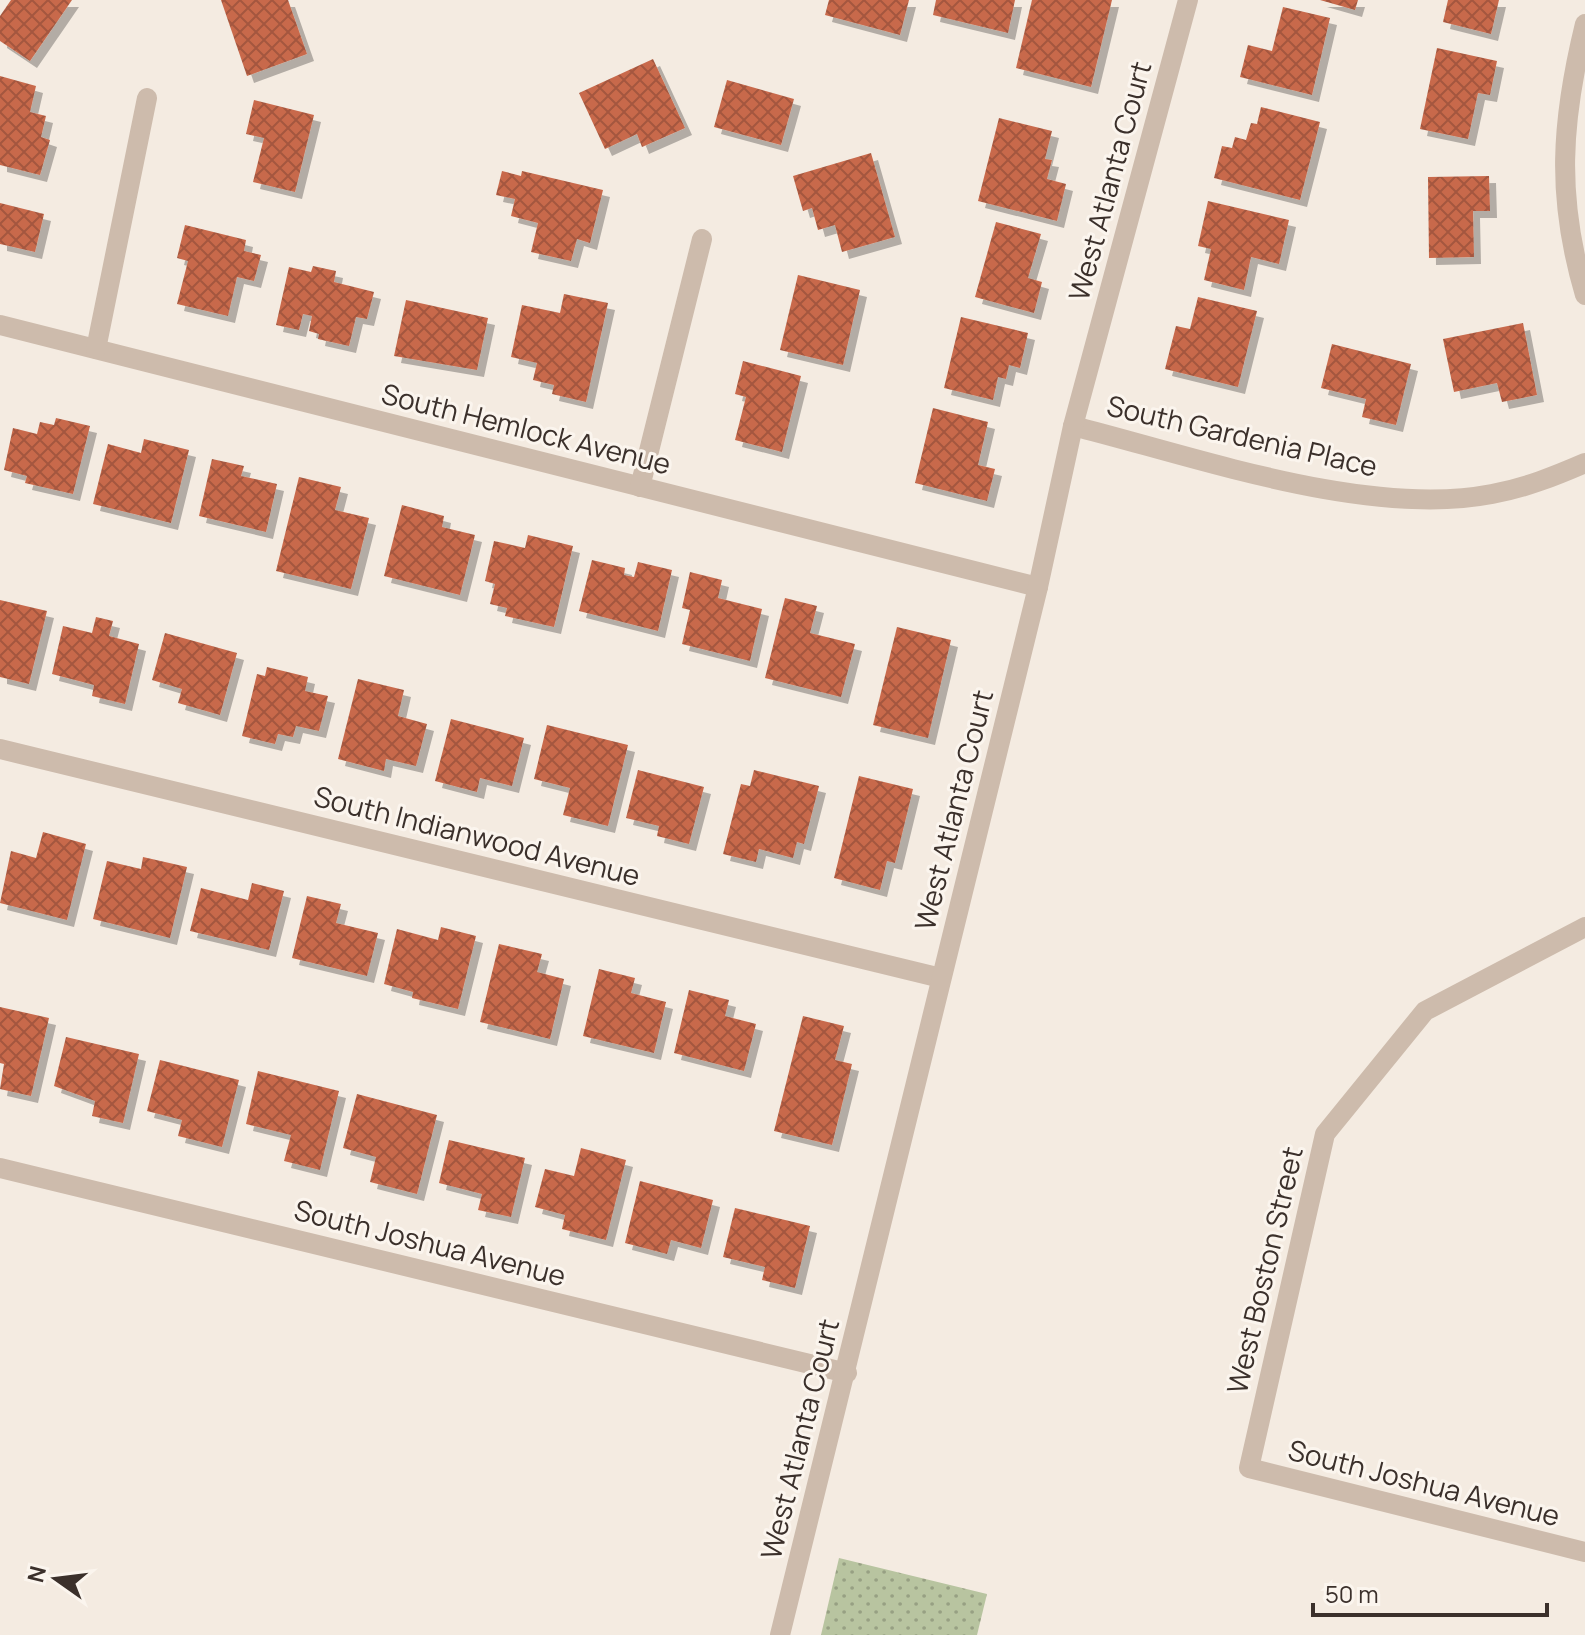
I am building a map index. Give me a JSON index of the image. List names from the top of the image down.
{
  "streets": {
    "street": [
      "West Atlanta Court",
      "South Hemlock Avenue",
      "South Gardenia Place",
      "South Indianwood Avenue",
      "South Joshua Avenue",
      "West Boston Street"
    ]
  },
  "crossings": [
    ["West Atlanta Court", "South Hemlock Avenue"],
    ["West Atlanta Court", "South Gardenia Place"],
    ["West Atlanta Court", "South Indianwood Avenue"],
    ["West Atlanta Court", "South Joshua Avenue"],
    ["South Joshua Avenue", "West Boston Street"]
  ],
  "scale_bar": "50 m",
  "north": "left"
}
